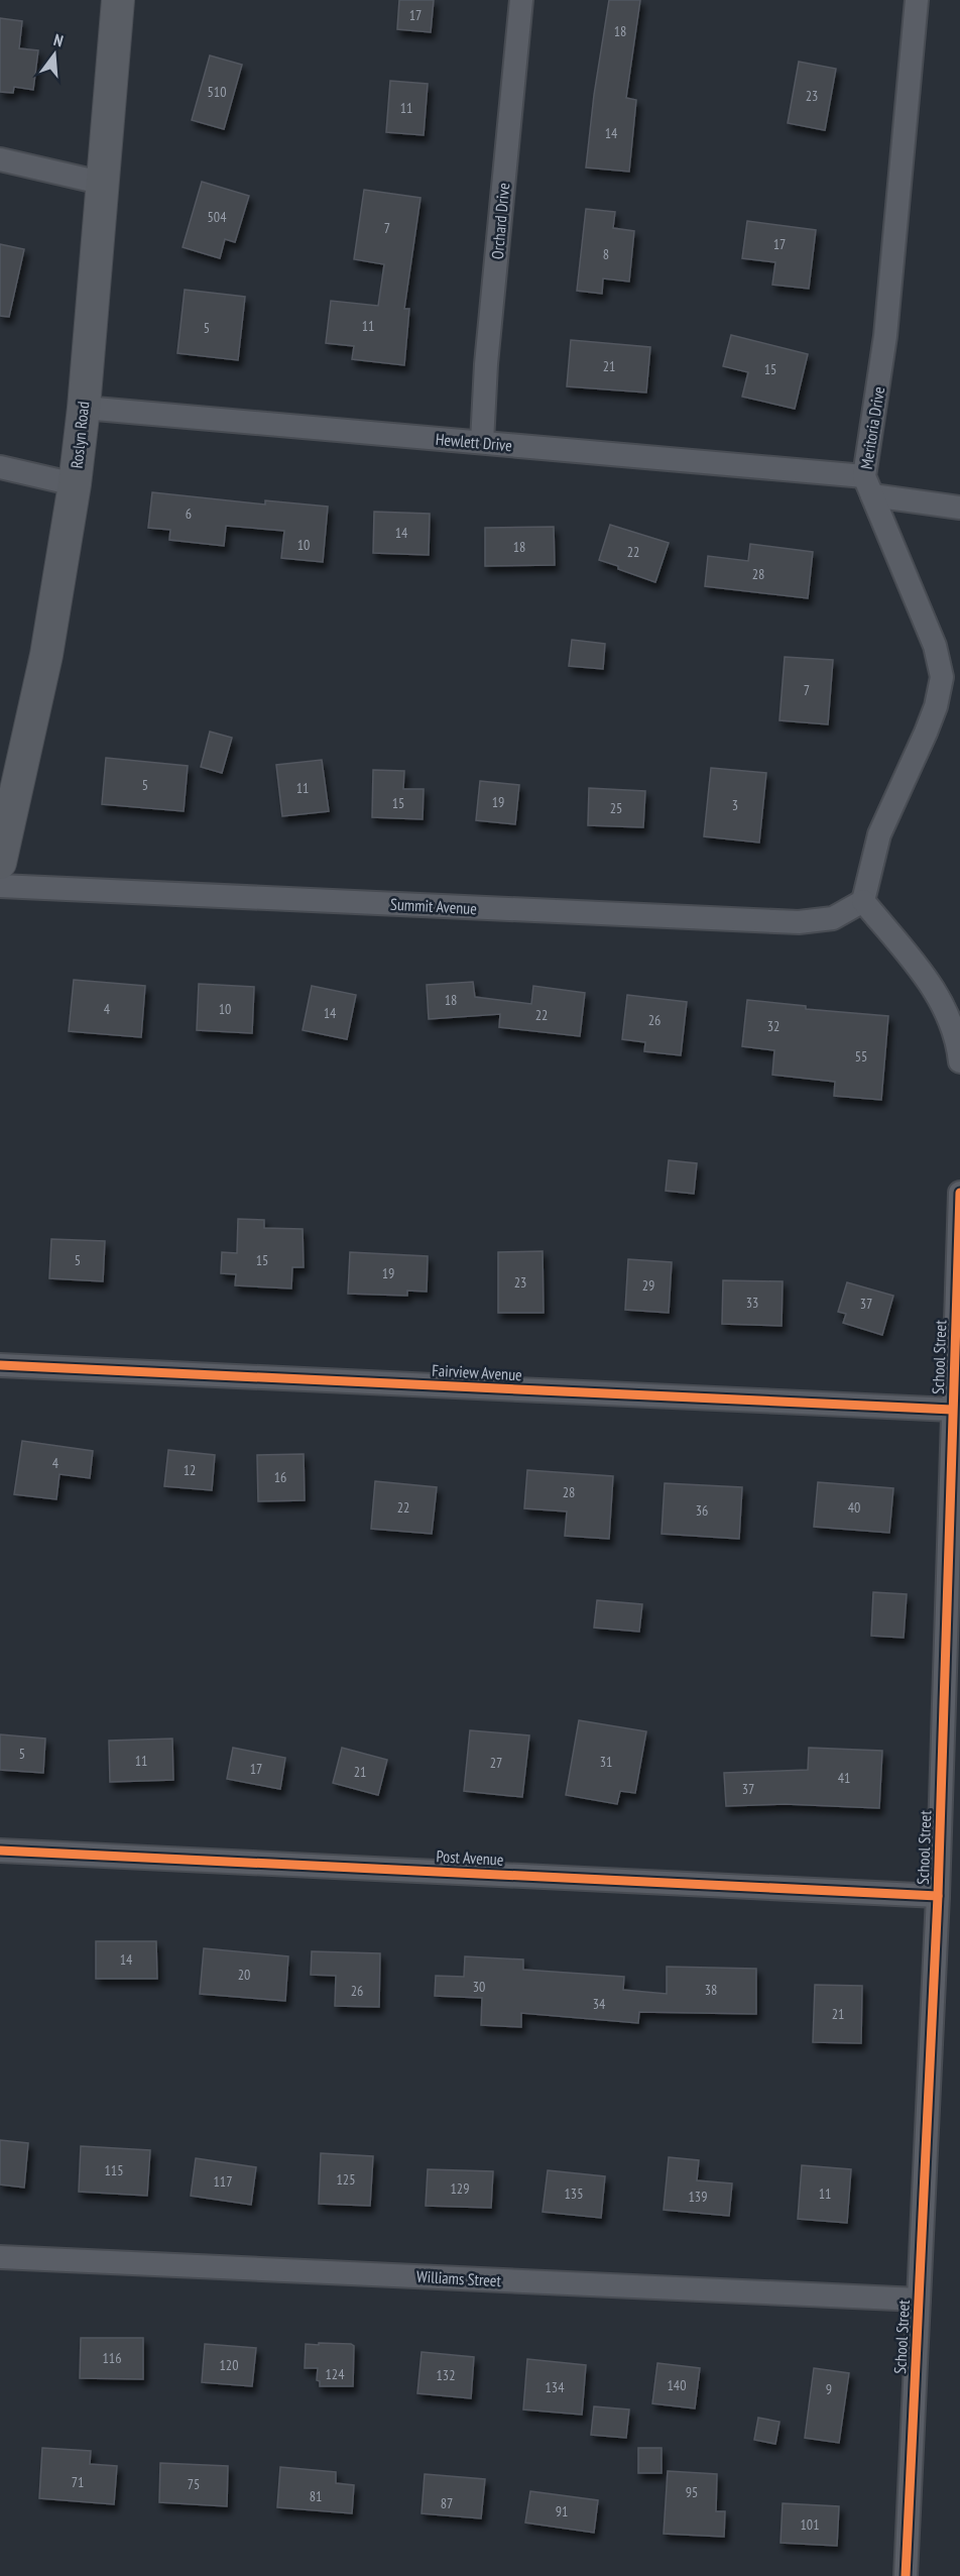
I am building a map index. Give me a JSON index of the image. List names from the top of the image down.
{
  "streets": {
    "main road": ["Roslyn Road"],
    "street": [
      "Orchard Drive",
      "Meritoria Drive",
      "Hewlett Drive",
      "Summit Avenue",
      "School Street",
      "Fairview Avenue",
      "Post Avenue",
      "Williams Street"
    ]
  },
  "crossings": [
    ["Orchard Drive", "Hewlett Drive"],
    ["Meritoria Drive", "Hewlett Drive"],
    ["Roslyn Road", "Hewlett Drive"],
    ["School Street", "Fairview Avenue"],
    ["School Street", "Post Avenue"],
    ["School Street", "Williams Street"]
  ],
  "house_numbers": [
    "17",
    "18",
    "510",
    "23",
    "11",
    "14",
    "504",
    "7",
    "17",
    "8",
    "11",
    "5",
    "21",
    "15",
    "6",
    "14",
    "10",
    "18",
    "22",
    "28",
    "7",
    "5",
    "11",
    "19",
    "15",
    "3",
    "25",
    "18",
    "4",
    "10",
    "14",
    "22",
    "26",
    "32",
    "55",
    "5",
    "15",
    "19",
    "23",
    "29",
    "33",
    "37",
    "4",
    "12",
    "16",
    "28",
    "22",
    "40",
    "36",
    "5",
    "11",
    "31",
    "27",
    "17",
    "21",
    "41",
    "37",
    "14",
    "20",
    "30",
    "38",
    "26",
    "34",
    "21",
    "115",
    "125",
    "117",
    "129",
    "135",
    "11",
    "139",
    "116",
    "120",
    "124",
    "132",
    "140",
    "134",
    "9",
    "71",
    "75",
    "95",
    "81",
    "87",
    "91",
    "101"
  ],
  "north": "top"
}
